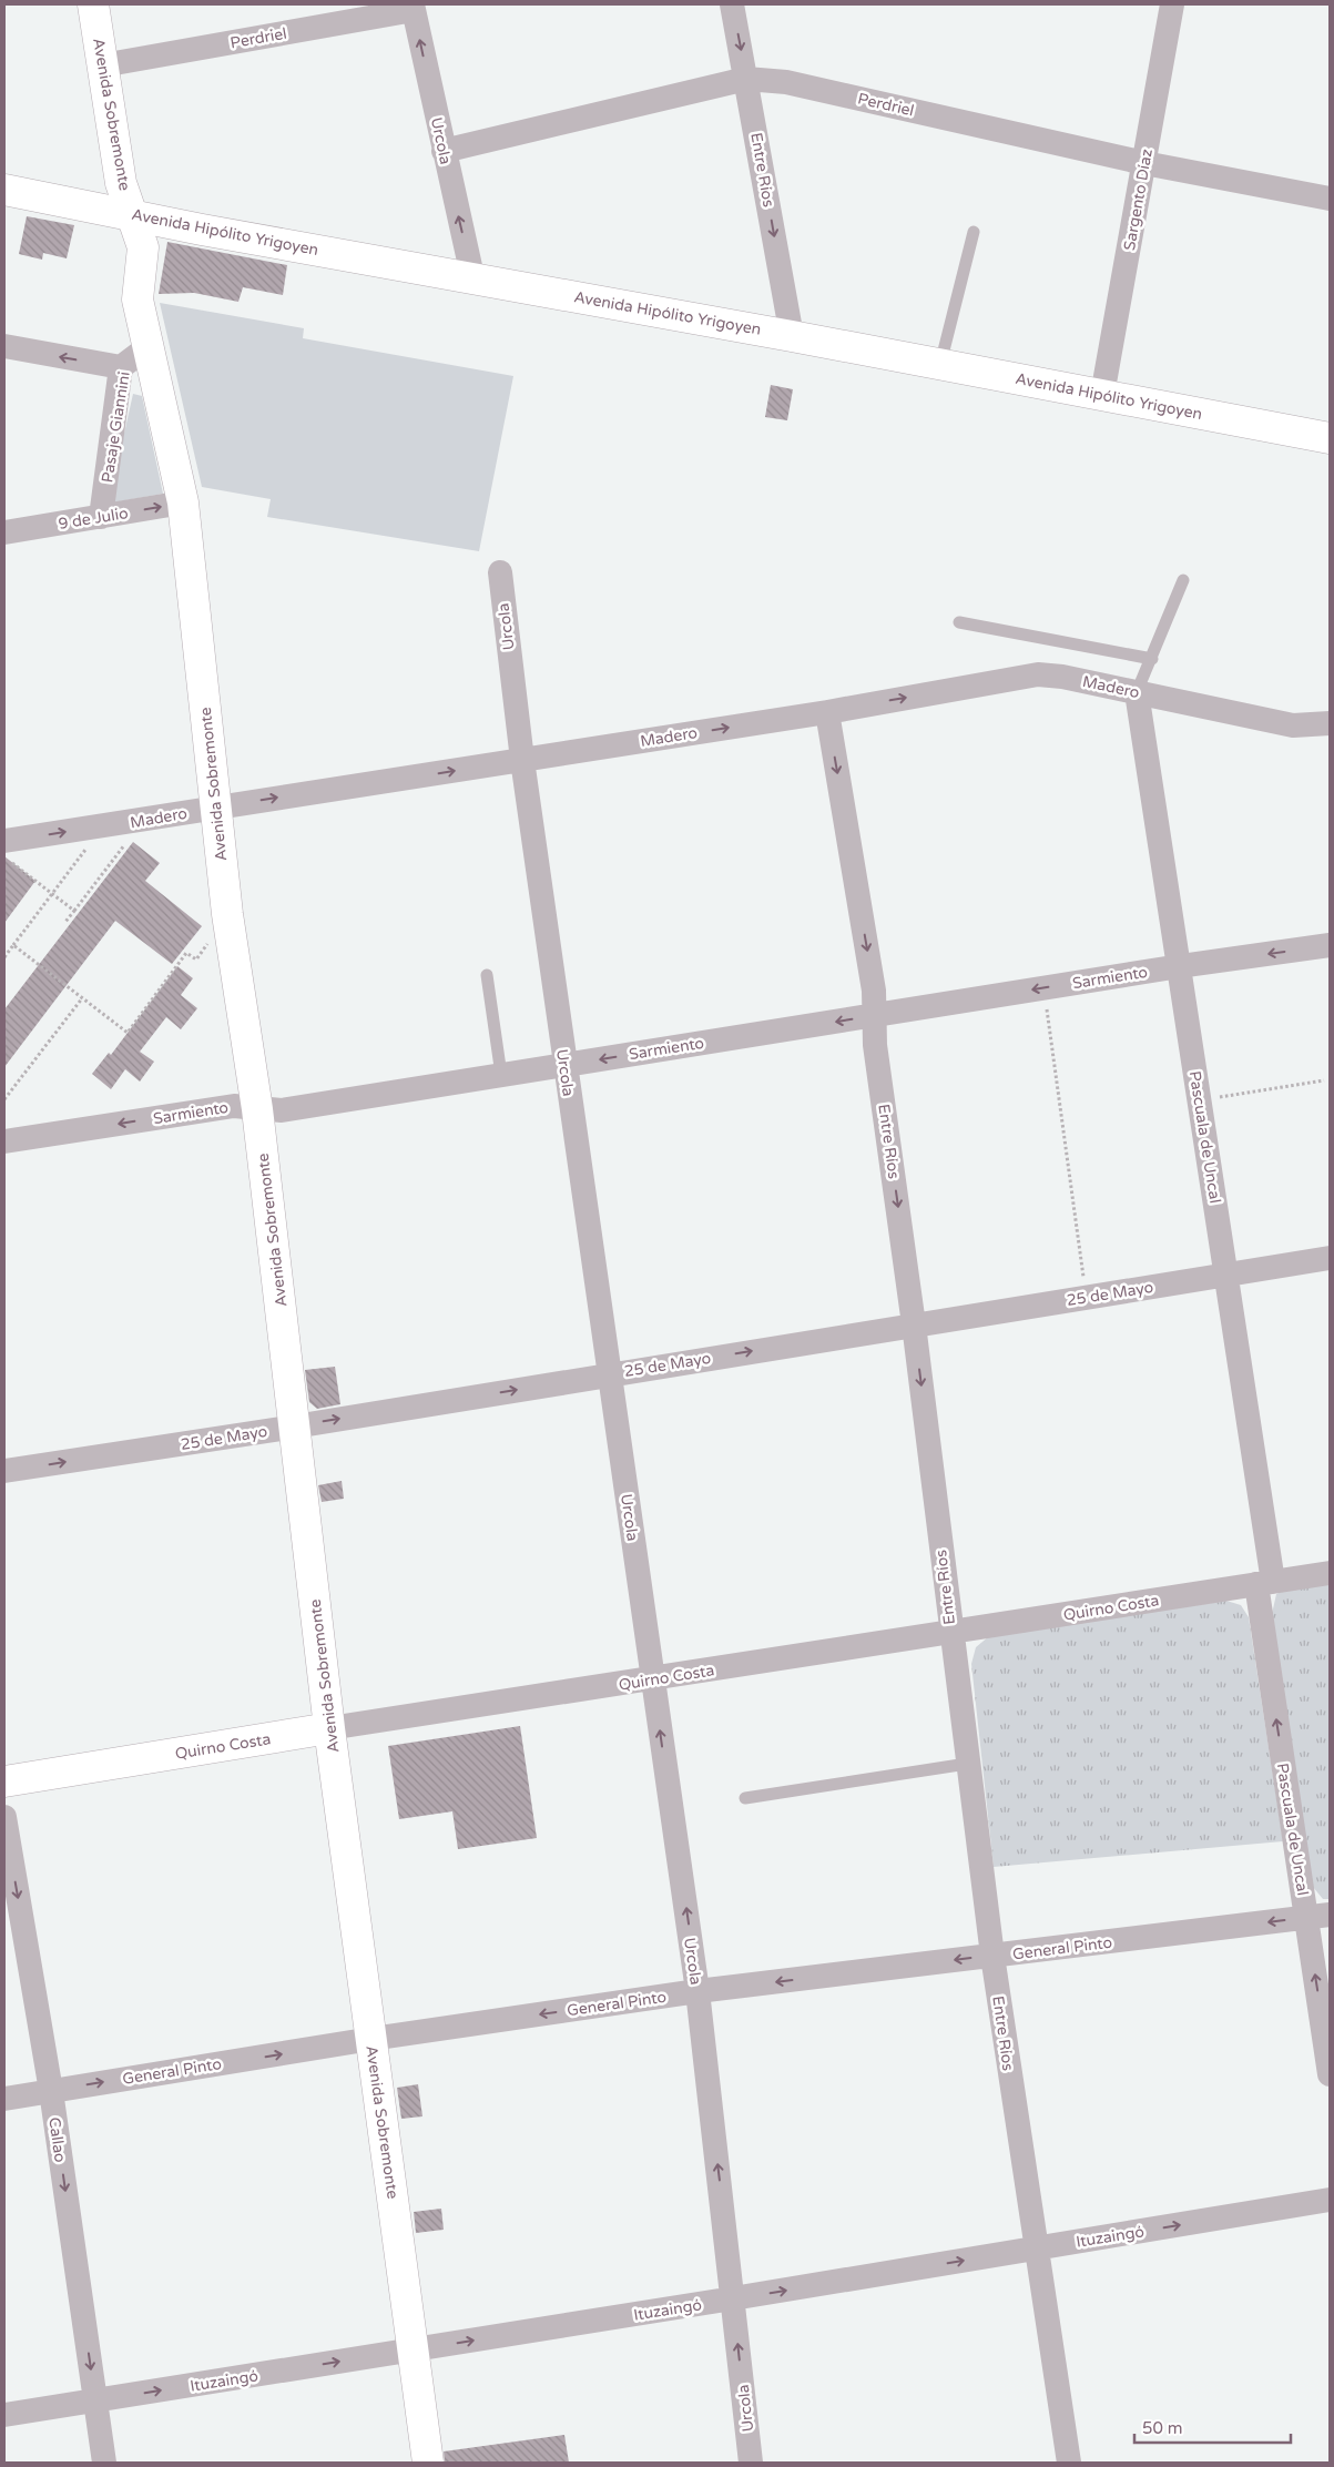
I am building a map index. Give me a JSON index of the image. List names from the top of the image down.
{
  "streets": {
    "main road": ["Avenida Sobremonte", "Avenida Hipólito Yrigoyen", "Quirno Costa"],
    "street": [
      "Perdriel",
      "Urcola",
      "Entre Ríos",
      "Sargento Díaz",
      "Pasaje Giannini",
      "9 de Julio",
      "Madero",
      "Sarmiento",
      "Pascuala de Uncal",
      "25 de Mayo",
      "General Pinto",
      "Callao",
      "Ituzaingó"
    ]
  },
  "crossings": [
    ["Perdriel", "Avenida Sobremonte"],
    ["Perdriel", "Urcola"],
    ["Perdriel", "Entre Ríos"],
    ["Perdriel", "Sargento Díaz"],
    ["Avenida Sobremonte", "Avenida Hipólito Yrigoyen"],
    ["Avenida Sobremonte", "Pasaje Giannini"],
    ["Avenida Sobremonte", "9 de Julio"],
    ["Avenida Sobremonte", "Madero"],
    ["Avenida Sobremonte", "Sarmiento"],
    ["Avenida Sobremonte", "25 de Mayo"],
    ["Avenida Sobremonte", "Quirno Costa"],
    ["Avenida Sobremonte", "General Pinto"],
    ["Avenida Sobremonte", "Ituzaingó"],
    ["Urcola", "Avenida Hipólito Yrigoyen"],
    ["Urcola", "Madero"],
    ["Urcola", "Sarmiento"],
    ["Urcola", "25 de Mayo"],
    ["Urcola", "Quirno Costa"],
    ["Urcola", "General Pinto"],
    ["Urcola", "Ituzaingó"],
    ["Entre Ríos", "Avenida Hipólito Yrigoyen"],
    ["Entre Ríos", "Madero"],
    ["Entre Ríos", "Sarmiento"],
    ["Entre Ríos", "25 de Mayo"],
    ["Entre Ríos", "Quirno Costa"],
    ["Entre Ríos", "General Pinto"],
    ["Entre Ríos", "Ituzaingó"],
    ["Sargento Díaz", "Avenida Hipólito Yrigoyen"],
    ["Pasaje Giannini", "9 de Julio"],
    ["Madero", "Pascuala de Uncal"],
    ["Sarmiento", "Pascuala de Uncal"],
    ["Pascuala de Uncal", "25 de Mayo"],
    ["Pascuala de Uncal", "Quirno Costa"],
    ["Pascuala de Uncal", "General Pinto"],
    ["General Pinto", "Callao"],
    ["Callao", "Ituzaingó"]
  ],
  "one_way": [
    "Urcola",
    "Entre Ríos",
    "Madero",
    "Sarmiento",
    "Pascuala de Uncal",
    "25 de Mayo",
    "Callao",
    "Ituzaingó"
  ],
  "scale_bar": "50 m"
}
